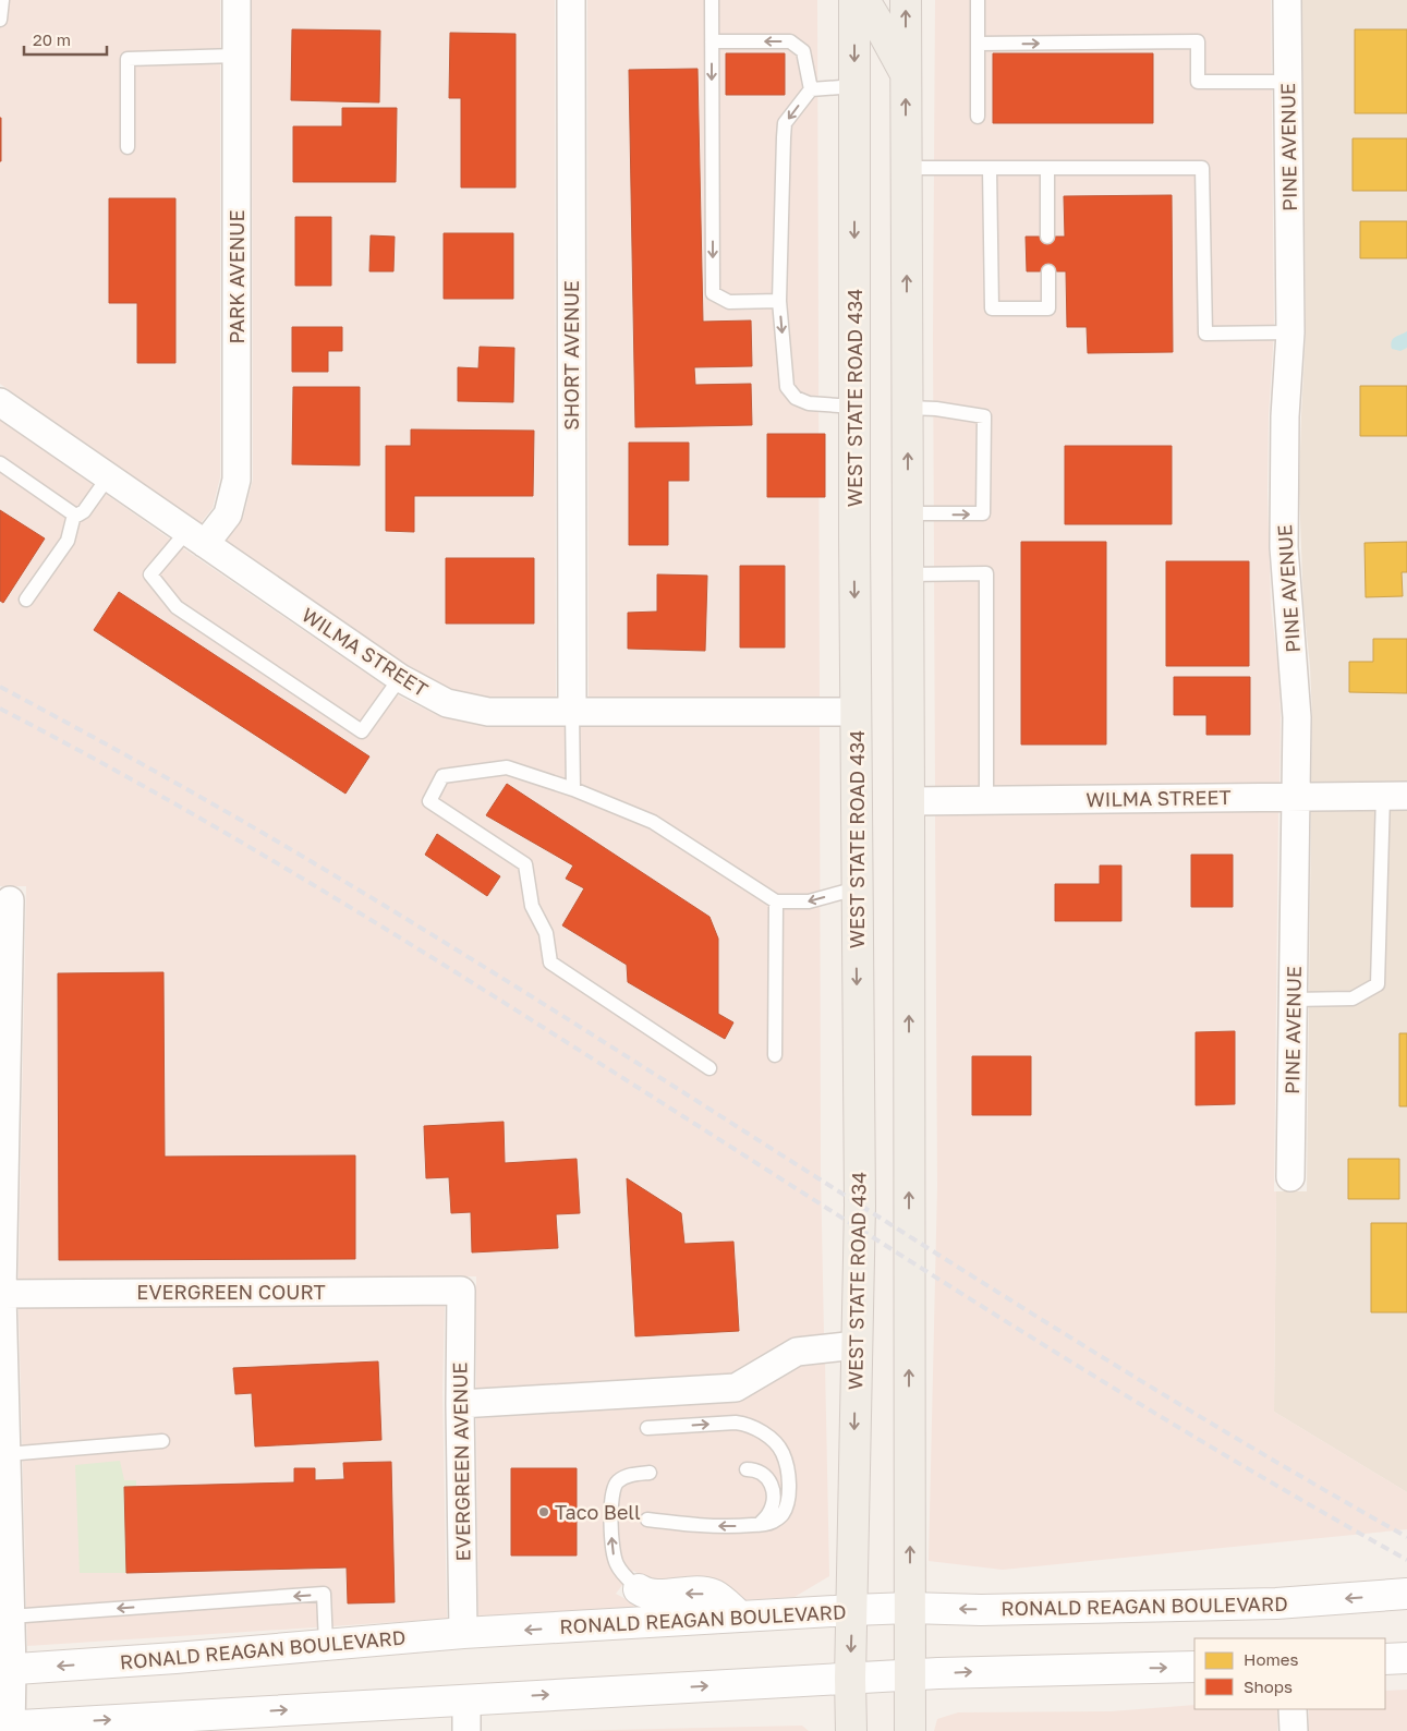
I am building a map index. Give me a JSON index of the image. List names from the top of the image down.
{
  "streets": {
    "main road": ["WEST STATE ROAD 434", "RONALD REAGAN BOULEVARD"],
    "street": [
      "PINE AVENUE",
      "PARK AVENUE",
      "SHORT AVENUE",
      "WILMA STREET",
      "EVERGREEN COURT",
      "EVERGREEN AVENUE"
    ]
  },
  "crossings": [
    ["PINE AVENUE", "WILMA STREET"],
    ["PARK AVENUE", "WILMA STREET"],
    ["SHORT AVENUE", "WILMA STREET"],
    ["WEST STATE ROAD 434", "WILMA STREET"],
    ["WEST STATE ROAD 434", "RONALD REAGAN BOULEVARD"],
    ["EVERGREEN COURT", "EVERGREEN AVENUE"],
    ["EVERGREEN AVENUE", "RONALD REAGAN BOULEVARD"]
  ],
  "places": ["Taco Bell"],
  "legend": ["Homes", "Shops"],
  "scale_bar": "20 m"
}
